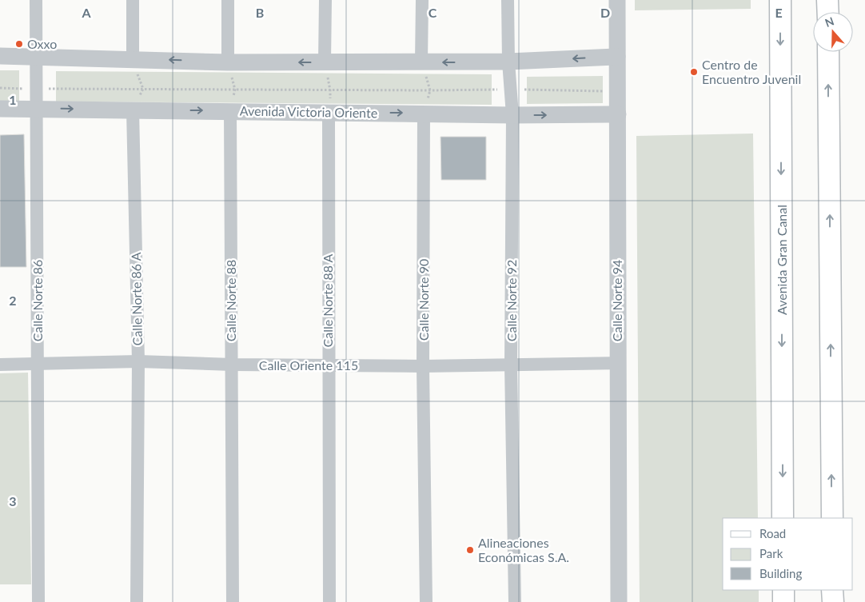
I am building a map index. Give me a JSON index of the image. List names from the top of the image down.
{
  "streets": {
    "main road": ["Avenida Gran Canal"],
    "street": [
      "Avenida Victoria Oriente",
      "Calle Norte 86 A",
      "Calle Norte 90",
      "Calle Norte 86",
      "Calle Norte 88",
      "Calle Norte 88 A",
      "Calle Norte 92",
      "Calle Norte 94",
      "Calle Oriente 115"
    ]
  },
  "crossings": [
    ["Avenida Victoria Oriente", "Calle Norte 86 A"],
    ["Avenida Victoria Oriente", "Calle Norte 90"],
    ["Avenida Victoria Oriente", "Calle Norte 86"],
    ["Avenida Victoria Oriente", "Calle Norte 88"],
    ["Avenida Victoria Oriente", "Calle Norte 88 A"],
    ["Avenida Victoria Oriente", "Calle Norte 92"],
    ["Avenida Victoria Oriente", "Calle Norte 94"],
    ["Calle Norte 86 A", "Calle Oriente 115"],
    ["Calle Norte 90", "Calle Oriente 115"],
    ["Calle Norte 86", "Calle Oriente 115"],
    ["Calle Norte 88", "Calle Oriente 115"],
    ["Calle Norte 88 A", "Calle Oriente 115"],
    ["Calle Norte 92", "Calle Oriente 115"],
    ["Calle Norte 94", "Calle Oriente 115"]
  ],
  "places": ["Oxxo", "Centro de Encuentro Juvenil", "Alineaciones Económicas S.A."],
  "legend": ["Road", "Park", "Building"],
  "north": "top",
  "grid": {
    "columns": [
      "A",
      "B",
      "C",
      "D",
      "E"
    ],
    "rows": ["1", "2", "3"]
  }
}
